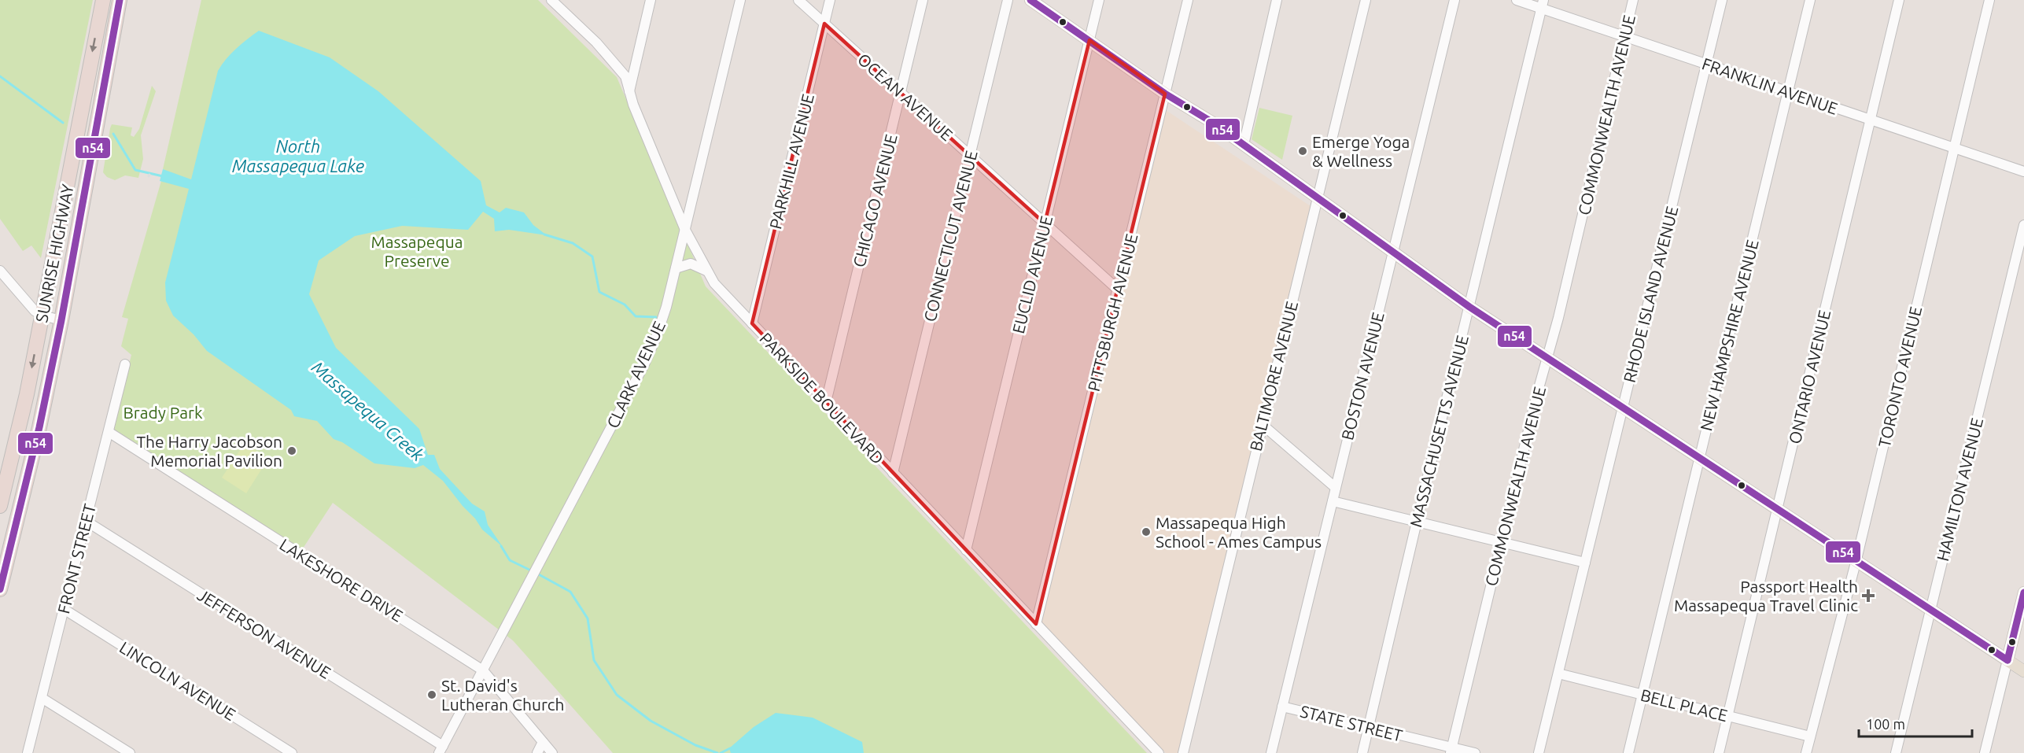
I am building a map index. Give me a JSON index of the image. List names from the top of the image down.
{
  "streets": {
    "highway": ["SUNRISE HIGHWAY"],
    "street": [
      "FRANKLIN AVENUE",
      "OCEAN AVENUE",
      "COMMONWEALTH AVENUE",
      "PARKHILL AVENUE",
      "CHICAGO AVENUE",
      "CONNECTICUT AVENUE",
      "EUCLID AVENUE",
      "RHODE ISLAND AVENUE",
      "PITTSBURGH AVENUE",
      "NEW HAMPSHIRE AVENUE",
      "CLARK AVENUE",
      "BALTIMORE AVENUE",
      "BOSTON AVENUE",
      "ONTARIO AVENUE",
      "TORONTO AVENUE",
      "PARKSIDE BOULEVARD",
      "MASSACHUSETTS AVENUE",
      "HAMILTON AVENUE",
      "FRONT STREET",
      "LAKESHORE DRIVE",
      "JEFFERSON AVENUE",
      "LINCOLN AVENUE",
      "BELL PLACE",
      "STATE STREET"
    ]
  },
  "crossings": [
    ["FRANKLIN AVENUE", "COMMONWEALTH AVENUE"],
    ["FRANKLIN AVENUE", "RHODE ISLAND AVENUE"],
    ["FRANKLIN AVENUE", "NEW HAMPSHIRE AVENUE"],
    ["FRANKLIN AVENUE", "ONTARIO AVENUE"],
    ["FRANKLIN AVENUE", "TORONTO AVENUE"],
    ["FRANKLIN AVENUE", "MASSACHUSETTS AVENUE"],
    ["OCEAN AVENUE", "PARKHILL AVENUE"],
    ["OCEAN AVENUE", "CHICAGO AVENUE"],
    ["OCEAN AVENUE", "CONNECTICUT AVENUE"],
    ["OCEAN AVENUE", "EUCLID AVENUE"],
    ["OCEAN AVENUE", "PITTSBURGH AVENUE"],
    ["COMMONWEALTH AVENUE", "STATE STREET"],
    ["PARKHILL AVENUE", "PARKSIDE BOULEVARD"],
    ["CHICAGO AVENUE", "PARKSIDE BOULEVARD"],
    ["CONNECTICUT AVENUE", "PARKSIDE BOULEVARD"],
    ["EUCLID AVENUE", "PARKSIDE BOULEVARD"],
    ["RHODE ISLAND AVENUE", "BELL PLACE"],
    ["PITTSBURGH AVENUE", "PARKSIDE BOULEVARD"],
    ["NEW HAMPSHIRE AVENUE", "BELL PLACE"],
    ["CLARK AVENUE", "PARKSIDE BOULEVARD"],
    ["CLARK AVENUE", "LAKESHORE DRIVE"],
    ["CLARK AVENUE", "JEFFERSON AVENUE"],
    ["BOSTON AVENUE", "STATE STREET"],
    ["ONTARIO AVENUE", "BELL PLACE"],
    ["TORONTO AVENUE", "BELL PLACE"],
    ["MASSACHUSETTS AVENUE", "STATE STREET"],
    ["FRONT STREET", "LAKESHORE DRIVE"],
    ["FRONT STREET", "JEFFERSON AVENUE"],
    ["FRONT STREET", "LINCOLN AVENUE"]
  ],
  "water": ["North Massapequa Lake", "Massapequa Creek"],
  "parks": ["Massapequa Preserve", "Brady Park"],
  "places": {
    "other": [
      "Emerge Yoga & Wellness",
      "The Harry Jacobson Memorial Pavilion",
      "Massapequa High School - Ames Campus",
      "St. David's Lutheran Church"
    ],
    "health": ["Passport Health Massapequa Travel Clinic"]
  },
  "lines": ["transit line n54"],
  "scale_bar": "100 m"
}
